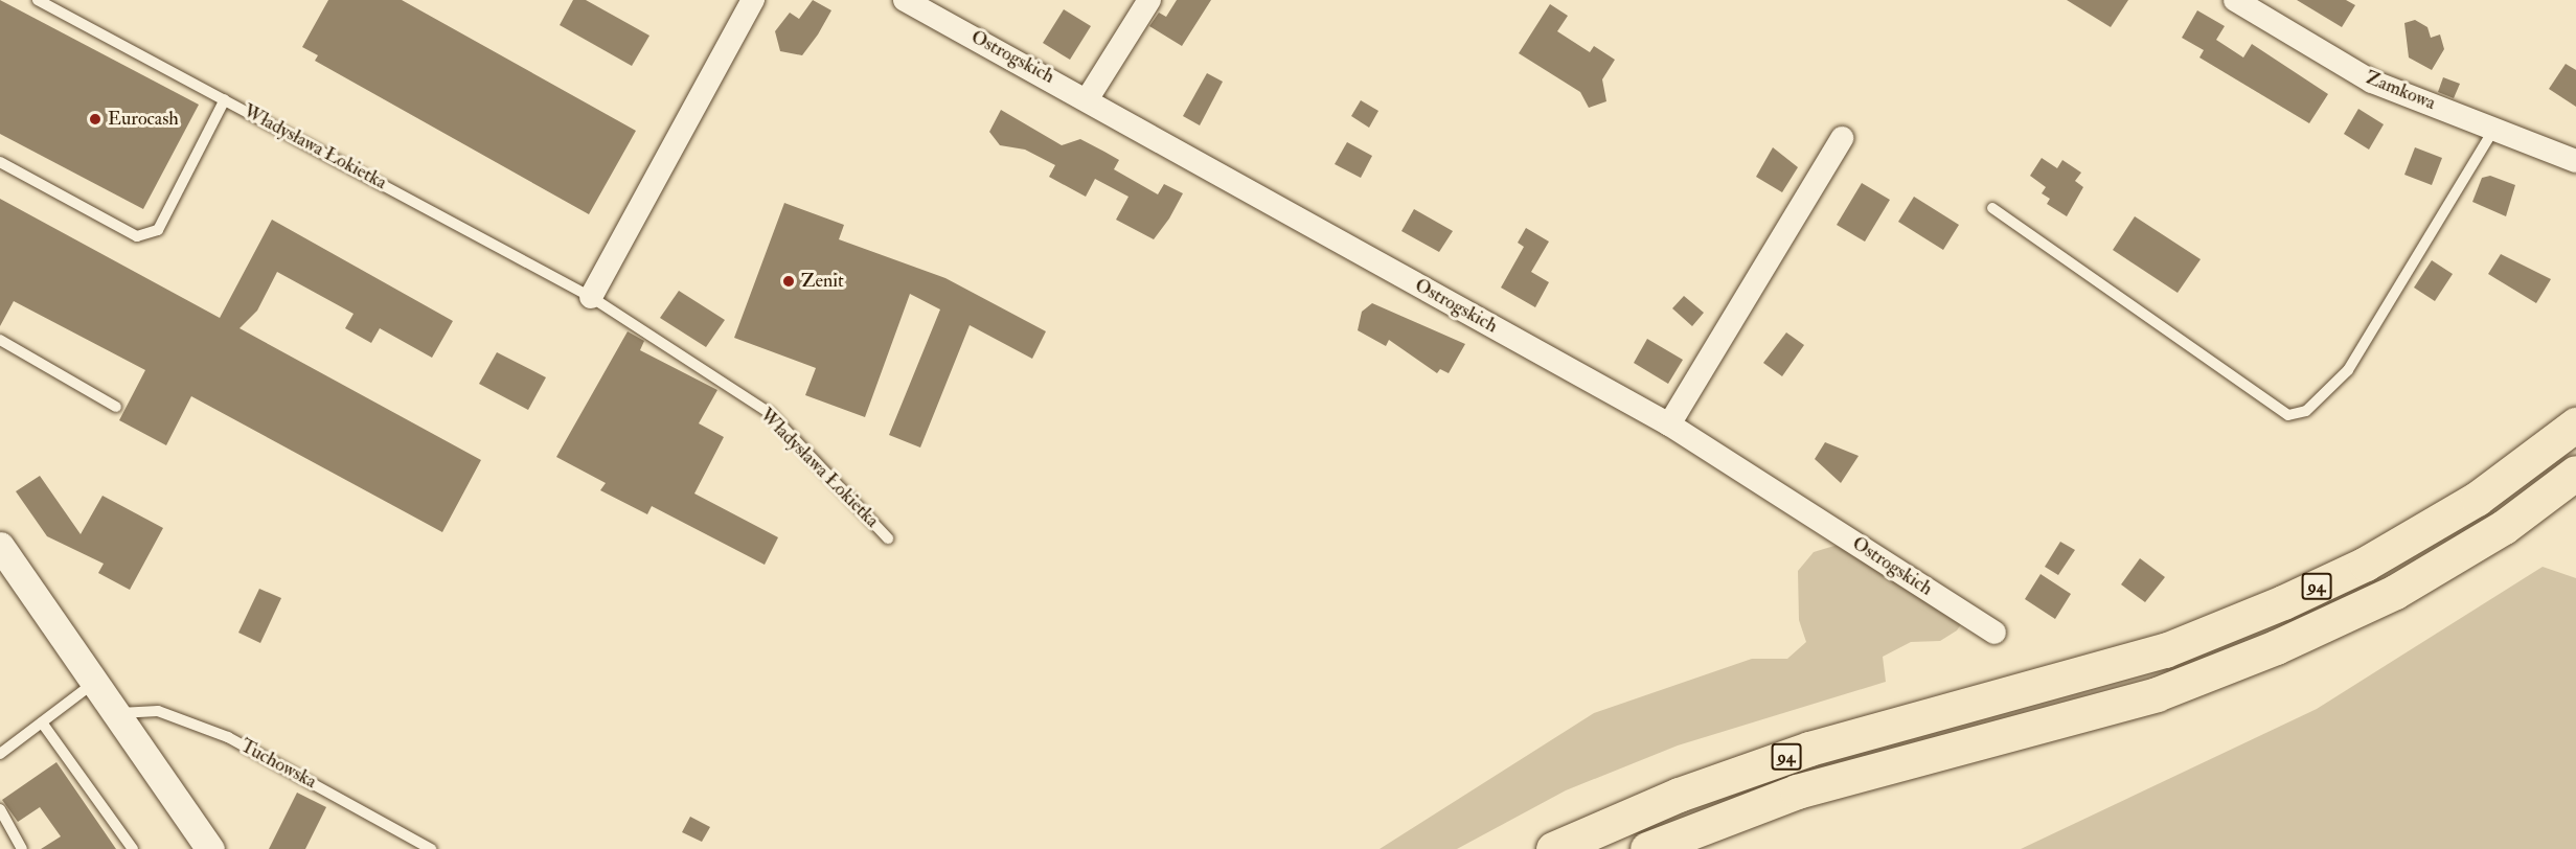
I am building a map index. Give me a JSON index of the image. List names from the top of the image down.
{
  "streets": {
    "main road": ["94"],
    "street": ["Ostrogskich", "Zamkowa"],
    "lane": ["Władysława Łokietka", "Tuchowska"]
  },
  "places": ["Eurocash", "Zenit"]
}
